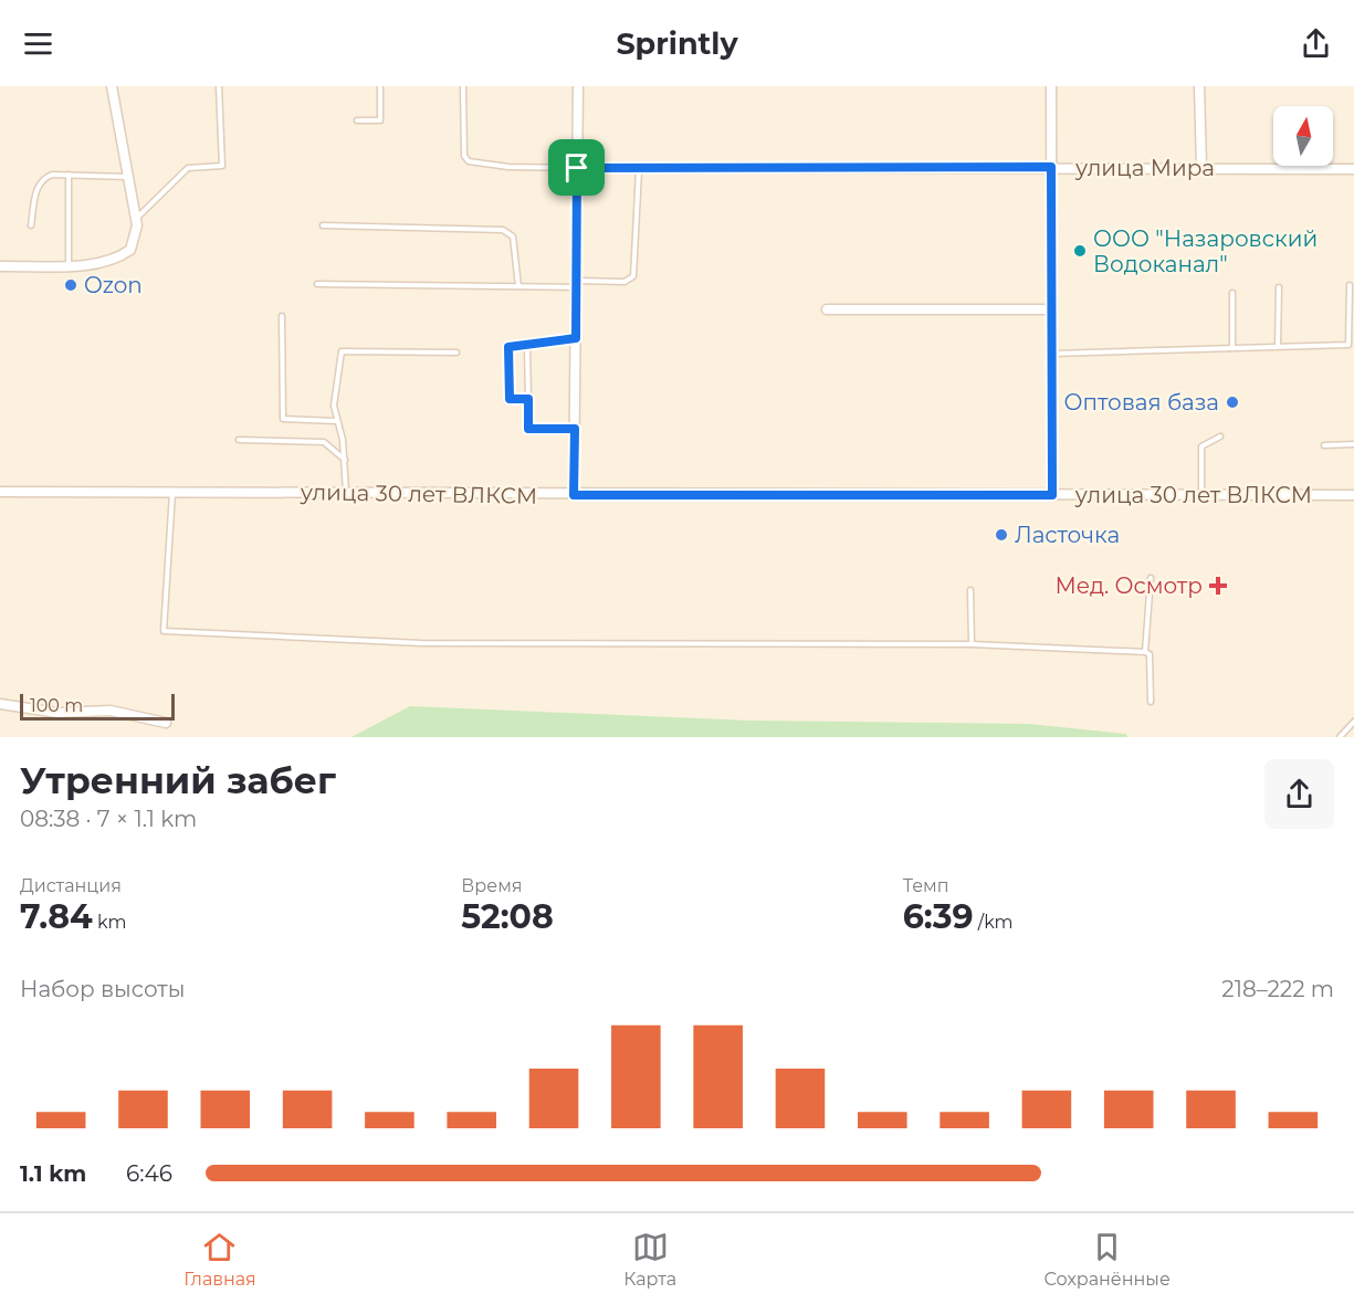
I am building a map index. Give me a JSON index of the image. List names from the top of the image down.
{
  "streets": {
    "street": ["улица Мира", "улица 30 лет ВЛКСМ"]
  },
  "places": {
    "other": [
      "ООО \"Назаровский Водоканал\"",
      "Ozon",
      "Оптовая база",
      "Ласточка"
    ],
    "health": ["Мед. Осмотр"]
  },
  "scale_bar": "100 m",
  "north": "top",
  "page": {
    "header": "Sprintly",
    "scale": "100 m",
    "heading": ["Утренний забег", "08:38 · 7 × 1.1 km"],
    "stats": [
      ["Дистанция", "7.84 km"],
      ["Время", "52:08"],
      ["Темп", "6:39 /km"]
    ],
    "chart": ["Набор высоты", "218–222 m"],
    "list": [
      {
        "name": "1.1 km",
        "note": "6:46"
      }
    ],
    "tabs": ["Главная", "Карта", "Сохранённые"]
  }
}
